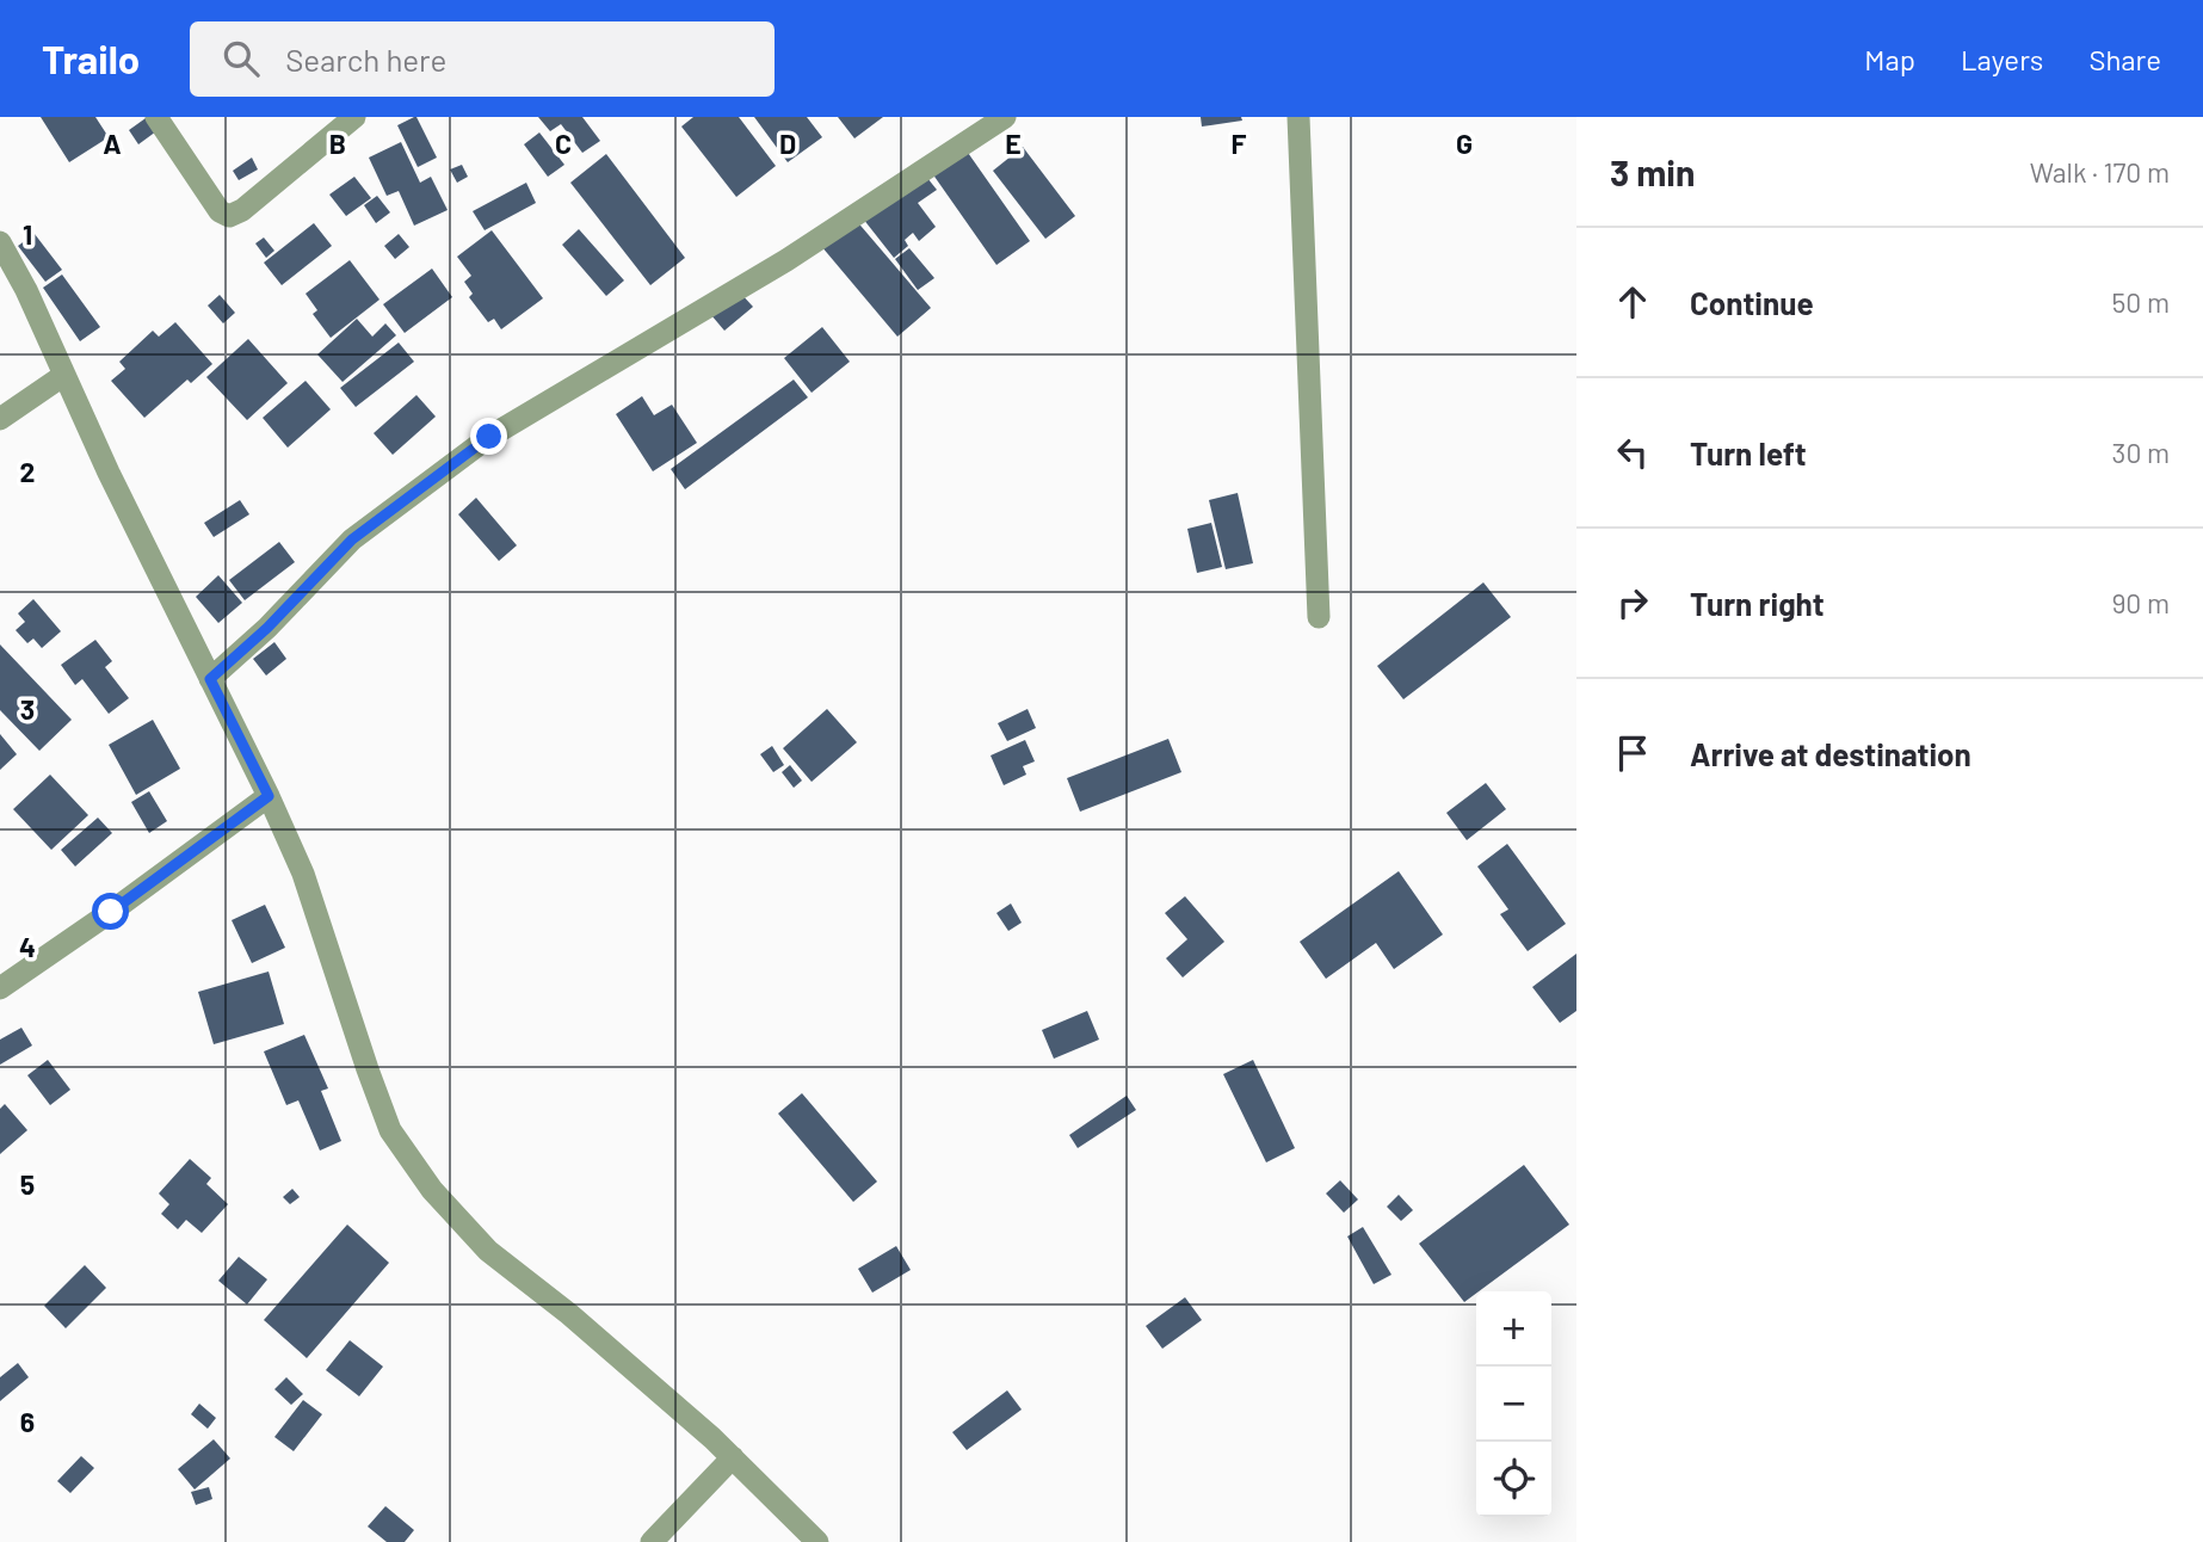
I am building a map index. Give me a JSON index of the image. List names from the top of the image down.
{
  "page": {
    "header": "Trailo",
    "search": "Search here",
    "nav": ["Map", "Layers", "Share"],
    "heading": ["3 min", "Walk · 170 m"],
    "list": [
      ["Continue", "50 m"],
      ["Turn left", "30 m"],
      ["Turn right", "90 m"],
      "Arrive at destination"
    ],
    "map_buttons": ["+", "−"]
  },
  "grid": {
    "columns": [
      "A",
      "B",
      "C",
      "D",
      "E",
      "F",
      "G"
    ],
    "rows": [
      "1",
      "2",
      "3",
      "4",
      "5",
      "6"
    ]
  }
}
